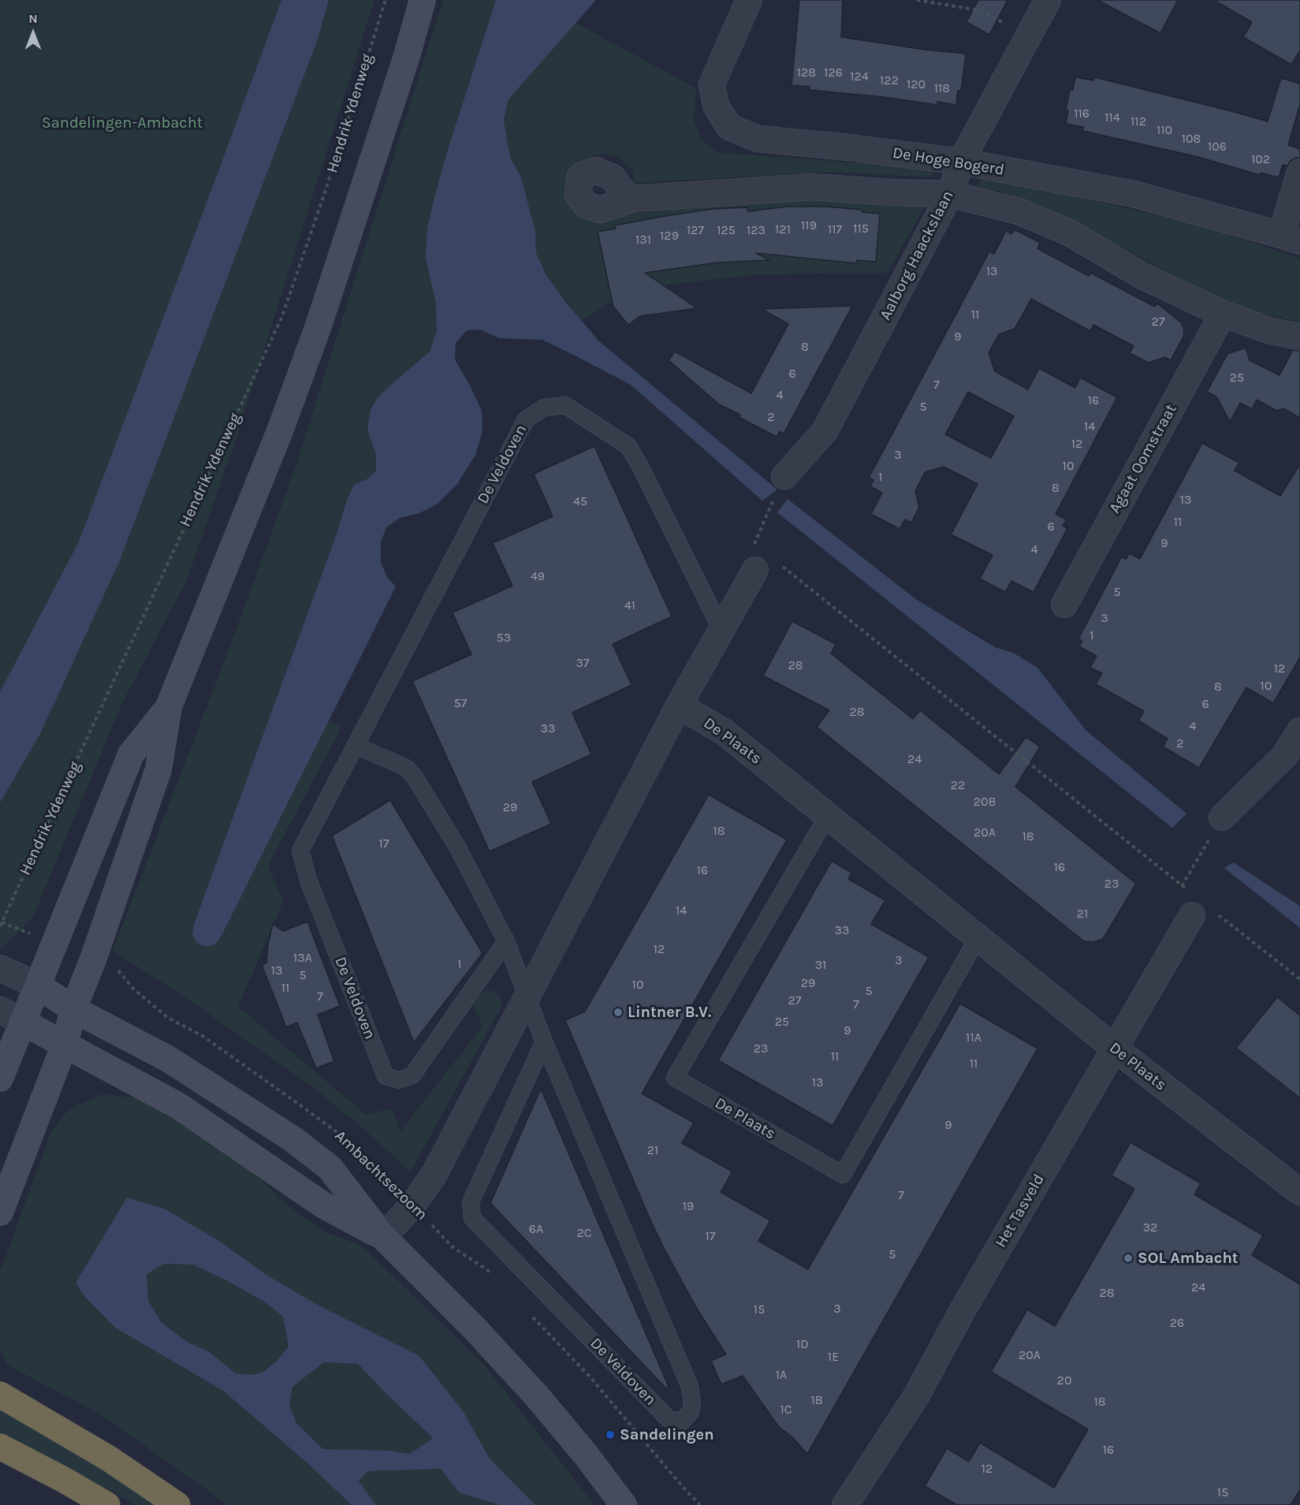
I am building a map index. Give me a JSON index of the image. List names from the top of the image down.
{
  "streets": {
    "main road": ["Ambachtsezoom"],
    "street": [
      "De Hoge Bogerd",
      "Aalborg Haackslaan",
      "Agaat Oomstraat",
      "De Plaats",
      "Het Tasveld"
    ],
    "lane": ["De Veldoven"],
    "path": ["Hendrik Ydenweg"]
  },
  "crossings": [
    ["De Hoge Bogerd", "Aalborg Haackslaan"],
    ["De Hoge Bogerd", "Agaat Oomstraat"],
    ["De Plaats", "Het Tasveld"]
  ],
  "parks": ["Sandelingen-Ambacht"],
  "places": ["Lintner B.V.", "SOL Ambacht", "Sandelingen"],
  "house_numbers": [
    "128",
    "126",
    "124",
    "122",
    "120",
    "118",
    "116",
    "114",
    "112",
    "110",
    "108",
    "106",
    "102",
    "119",
    "115",
    "121",
    "117",
    "127",
    "125",
    "123",
    "129",
    "131",
    "13",
    "11",
    "27",
    "9",
    "8",
    "6",
    "25",
    "7",
    "4",
    "16",
    "5",
    "2",
    "14",
    "12",
    "3",
    "10",
    "1",
    "8",
    "13",
    "45",
    "11",
    "6",
    "9",
    "4",
    "49",
    "5",
    "41",
    "3",
    "1",
    "53",
    "37",
    "28",
    "12",
    "10",
    "8",
    "57",
    "6",
    "28",
    "4",
    "33",
    "2",
    "24",
    "22",
    "20B",
    "29",
    "18",
    "20A",
    "18",
    "17",
    "16",
    "16",
    "23",
    "14",
    "21",
    "33",
    "12",
    "13A",
    "3",
    "1",
    "31",
    "13",
    "5",
    "29",
    "10",
    "11",
    "5",
    "7",
    "27",
    "7",
    "25",
    "9",
    "11A",
    "23",
    "11",
    "11",
    "13",
    "9",
    "21",
    "7",
    "19",
    "32",
    "6A",
    "2C",
    "17",
    "5",
    "24",
    "28",
    "3",
    "15",
    "26",
    "1D",
    "20A",
    "1E",
    "1A",
    "20",
    "1B",
    "18",
    "1C",
    "16",
    "12",
    "15"
  ],
  "north": "top"
}
